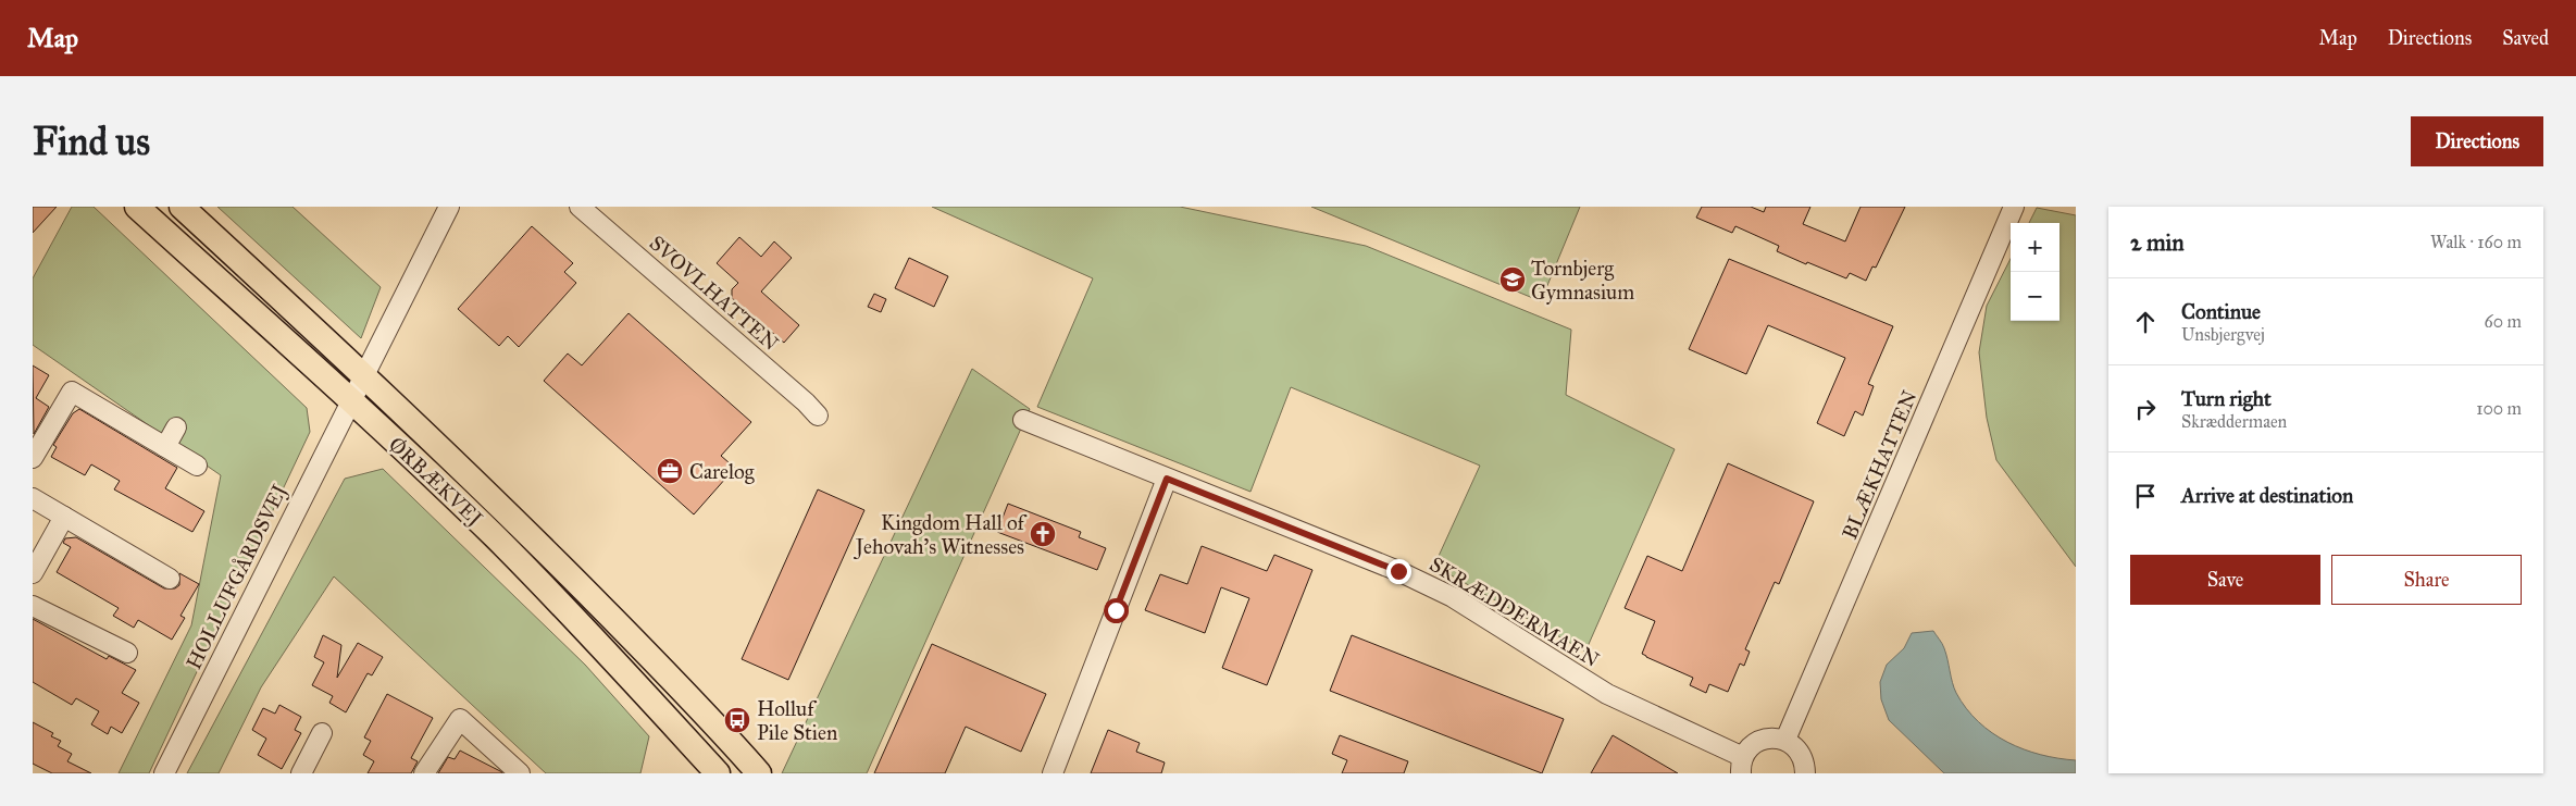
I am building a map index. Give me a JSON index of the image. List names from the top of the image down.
{
  "streets": {
    "main road": ["ØRBÆKVEJ"],
    "street": [
      "SVOVLHATTEN",
      "BLÆKHATTEN",
      "HOLLUFGÅRDSVEJ",
      "SKRÆDDERMAEN"
    ]
  },
  "crossings": [
    ["ØRBÆKVEJ", "HOLLUFGÅRDSVEJ"]
  ],
  "places": {
    "school or university": ["Tornbjerg Gymnasium"],
    "office": ["Carelog"],
    "church": ["Kingdom Hall of Jehovah's Witnesses"],
    "bus stop": ["Holluf Pile Stien"]
  },
  "page": {
    "header": "Map",
    "nav": ["Map", "Directions", "Saved"],
    "buttons": [
      "Directions",
      ["Save", "Share"]
    ],
    "title": "Find us",
    "heading": ["2 min", "Walk · 160 m"],
    "map_buttons": ["+", "−"],
    "list": [
      ["Continue", "Unsbjergvej", "60 m"],
      ["Turn right", "Skræddermaen", "100 m"],
      "Arrive at destination"
    ]
  }
}
